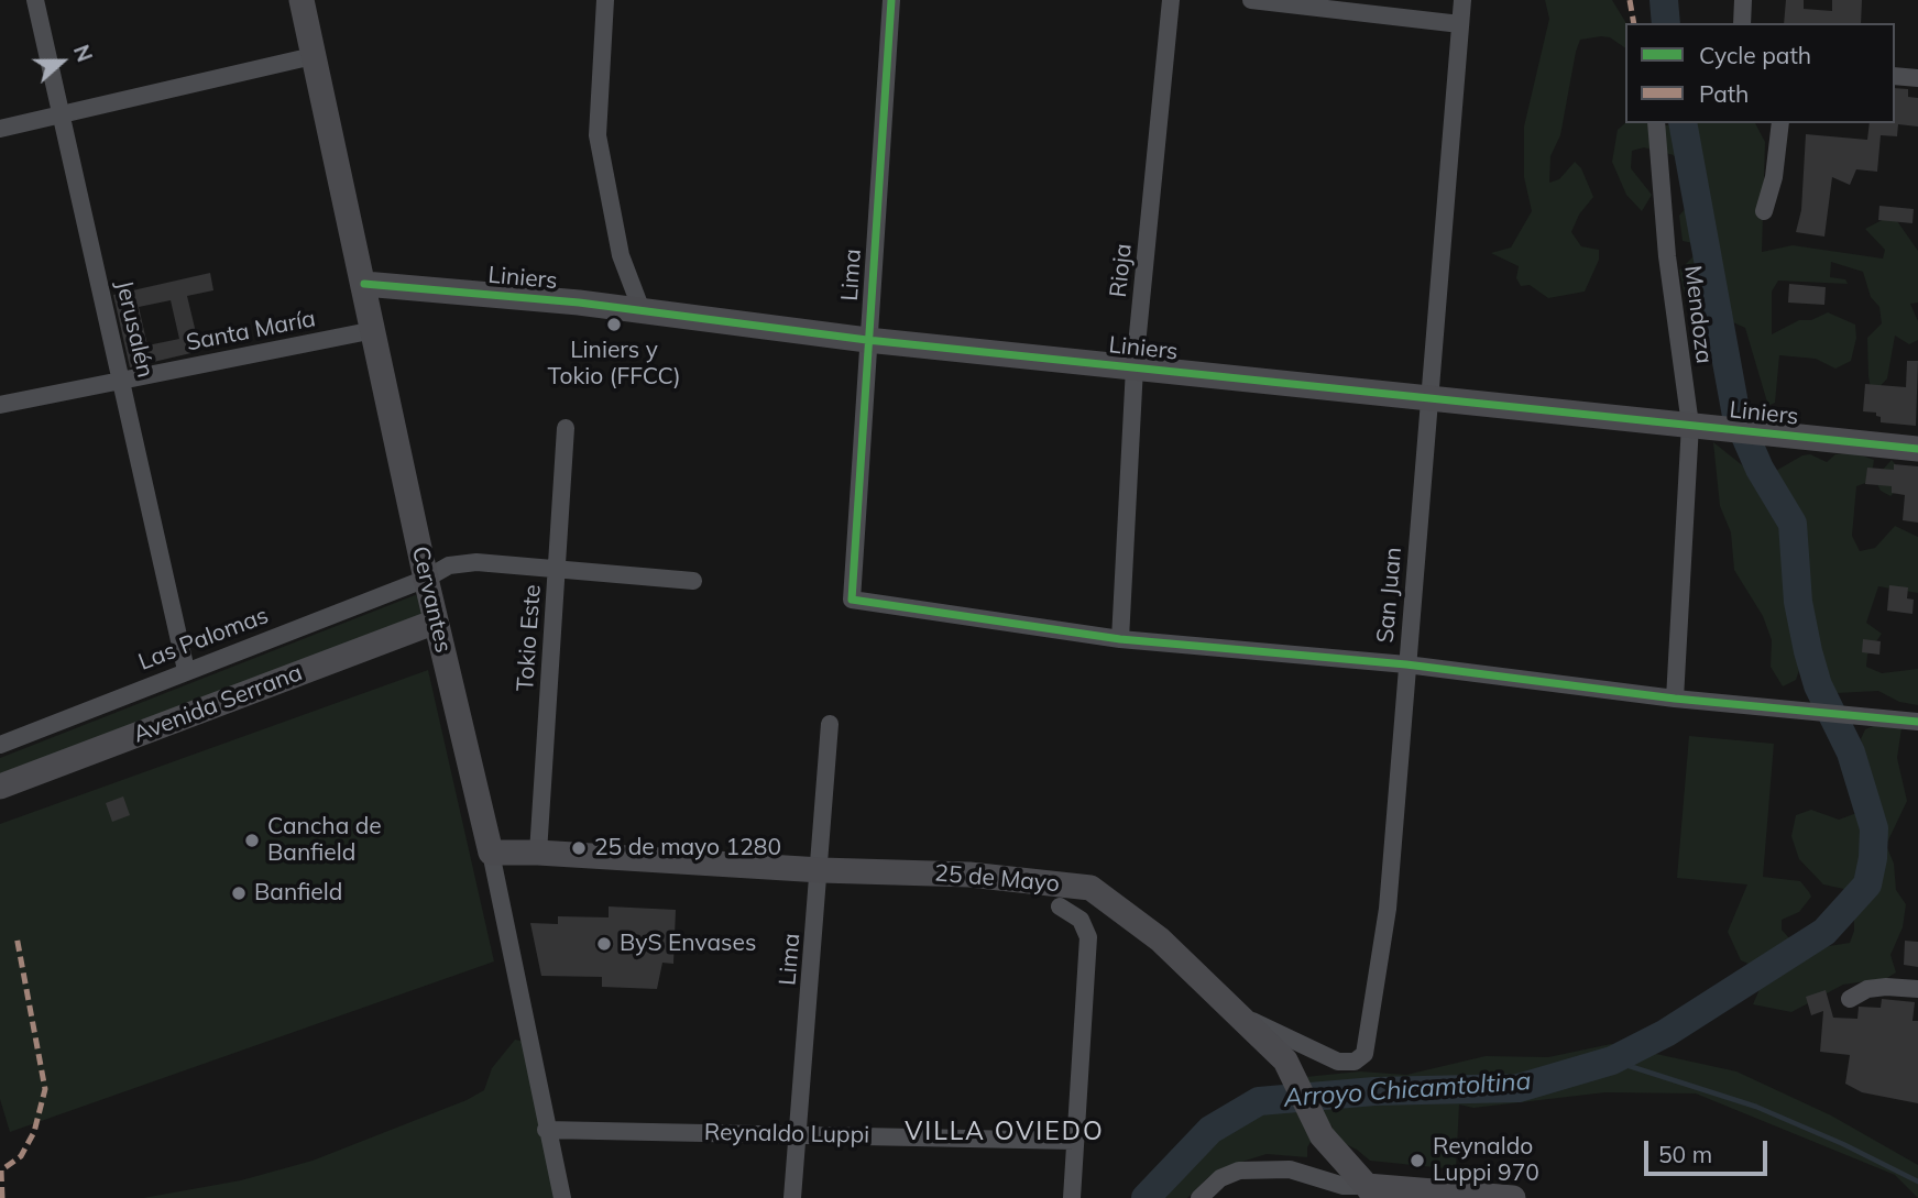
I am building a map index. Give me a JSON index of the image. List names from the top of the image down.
{
  "streets": {
    "street": [
      "Rioja",
      "Lima",
      "Liniers",
      "Mendoza",
      "Jerusalén",
      "Santa María",
      "San Juan",
      "Cervantes",
      "Tokio Este",
      "Las Palomas",
      "Avenida Serrana",
      "25 de Mayo",
      "Reynaldo Luppi"
    ]
  },
  "crossings": [
    ["Rioja", "Lima"],
    ["Rioja", "Liniers"],
    ["Lima", "Liniers"],
    ["Lima", "25 de Mayo"],
    ["Lima", "Reynaldo Luppi"],
    ["Liniers", "Mendoza"],
    ["Liniers", "San Juan"],
    ["Liniers", "Cervantes"],
    ["Jerusalén", "Santa María"],
    ["Jerusalén", "Las Palomas"],
    ["Santa María", "Cervantes"],
    ["San Juan", "25 de Mayo"],
    ["Cervantes", "Las Palomas"],
    ["Cervantes", "Avenida Serrana"],
    ["Cervantes", "25 de Mayo"],
    ["Cervantes", "Reynaldo Luppi"],
    ["Tokio Este", "Las Palomas"],
    ["Tokio Este", "25 de Mayo"]
  ],
  "districts": ["VILLA OVIEDO"],
  "water": ["Arroyo Chicamtoltina"],
  "places": [
    "Liniers y Tokio (FFCC)",
    "Cancha de Banfield",
    "25 de mayo 1280",
    "Banfield",
    "ByS Envases",
    "Reynaldo Luppi 970"
  ],
  "legend": ["Cycle path", "Path"],
  "scale_bar": "50 m",
  "north": "right"
}
